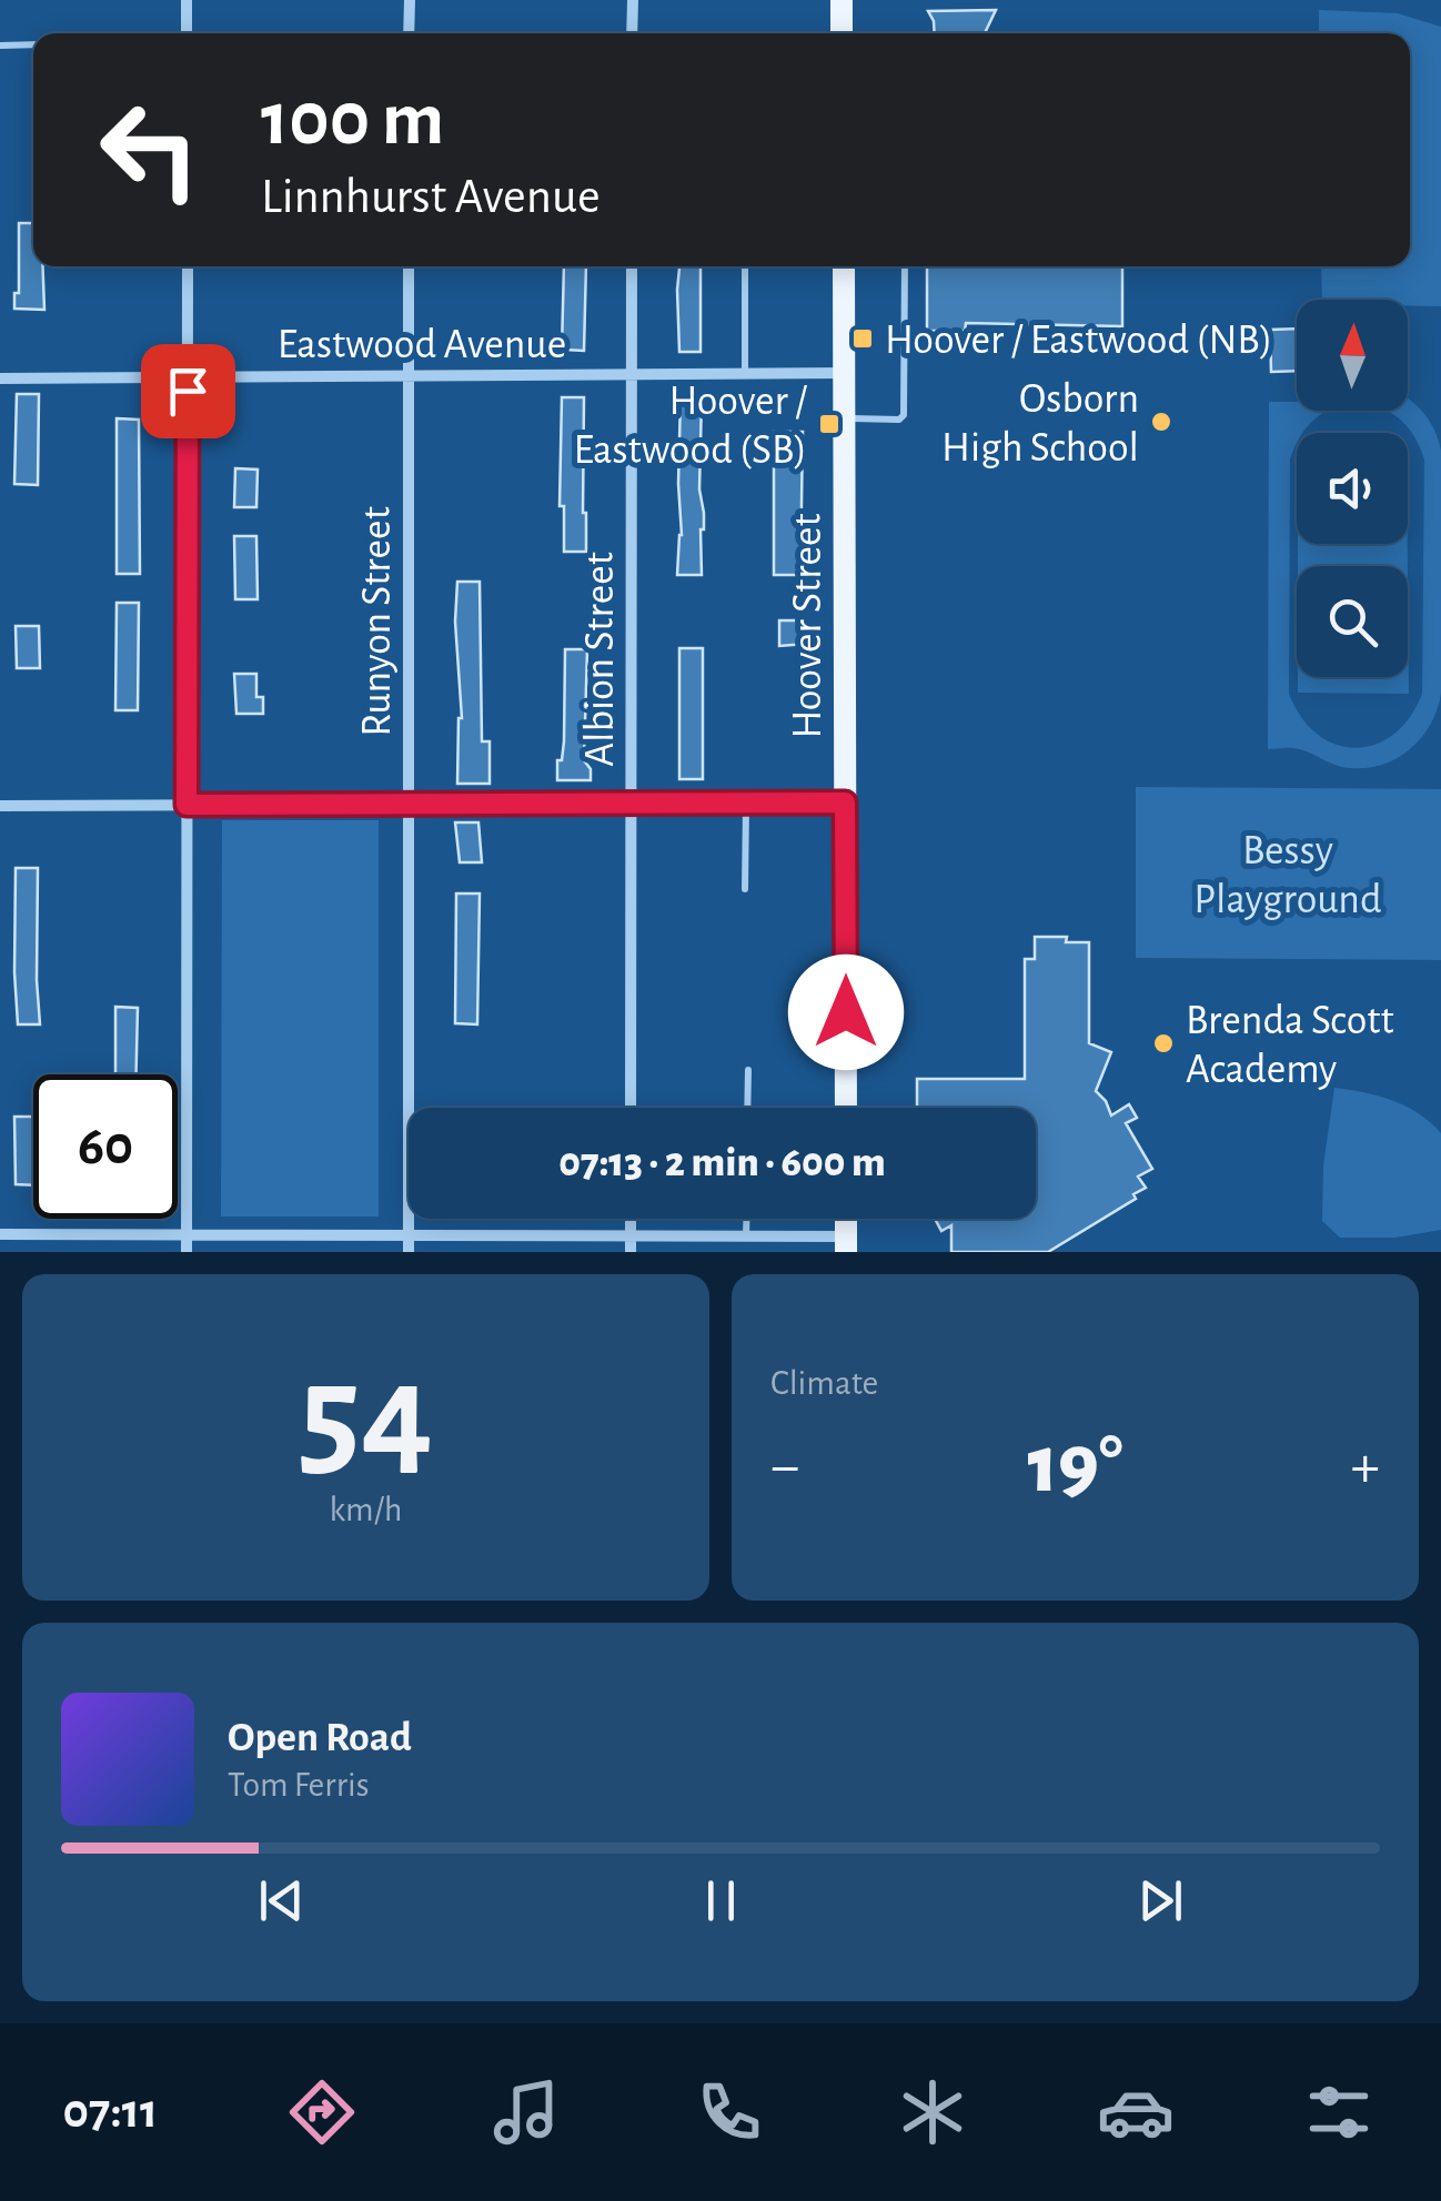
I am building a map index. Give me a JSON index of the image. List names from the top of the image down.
{
  "streets": {
    "main road": ["Hoover Street"],
    "street": ["Eastwood Avenue", "Runyon Street", "Albion Street"]
  },
  "crossings": [
    ["Eastwood Avenue", "Runyon Street"],
    ["Eastwood Avenue", "Hoover Street"],
    ["Eastwood Avenue", "Albion Street"]
  ],
  "parks": ["Bessy Playground"],
  "places": {
    "transit": ["Hoover / Eastwood (NB)", "Hoover / Eastwood (SB)"],
    "other": ["Osborn High School", "Brenda Scott Academy"]
  },
  "north": "top",
  "page": {
    "turn": ["100 m", "Linnhurst Avenue"],
    "limit": "60",
    "trip": "07:13 · 2 min · 600 m",
    "tile": [
      ["54", "km/h"],
      "Climate"
    ],
    "heat": ["−", "19°", "+"],
    "song": ["Open Road", "Tom Ferris"],
    "tabs": "07:11"
  }
}
